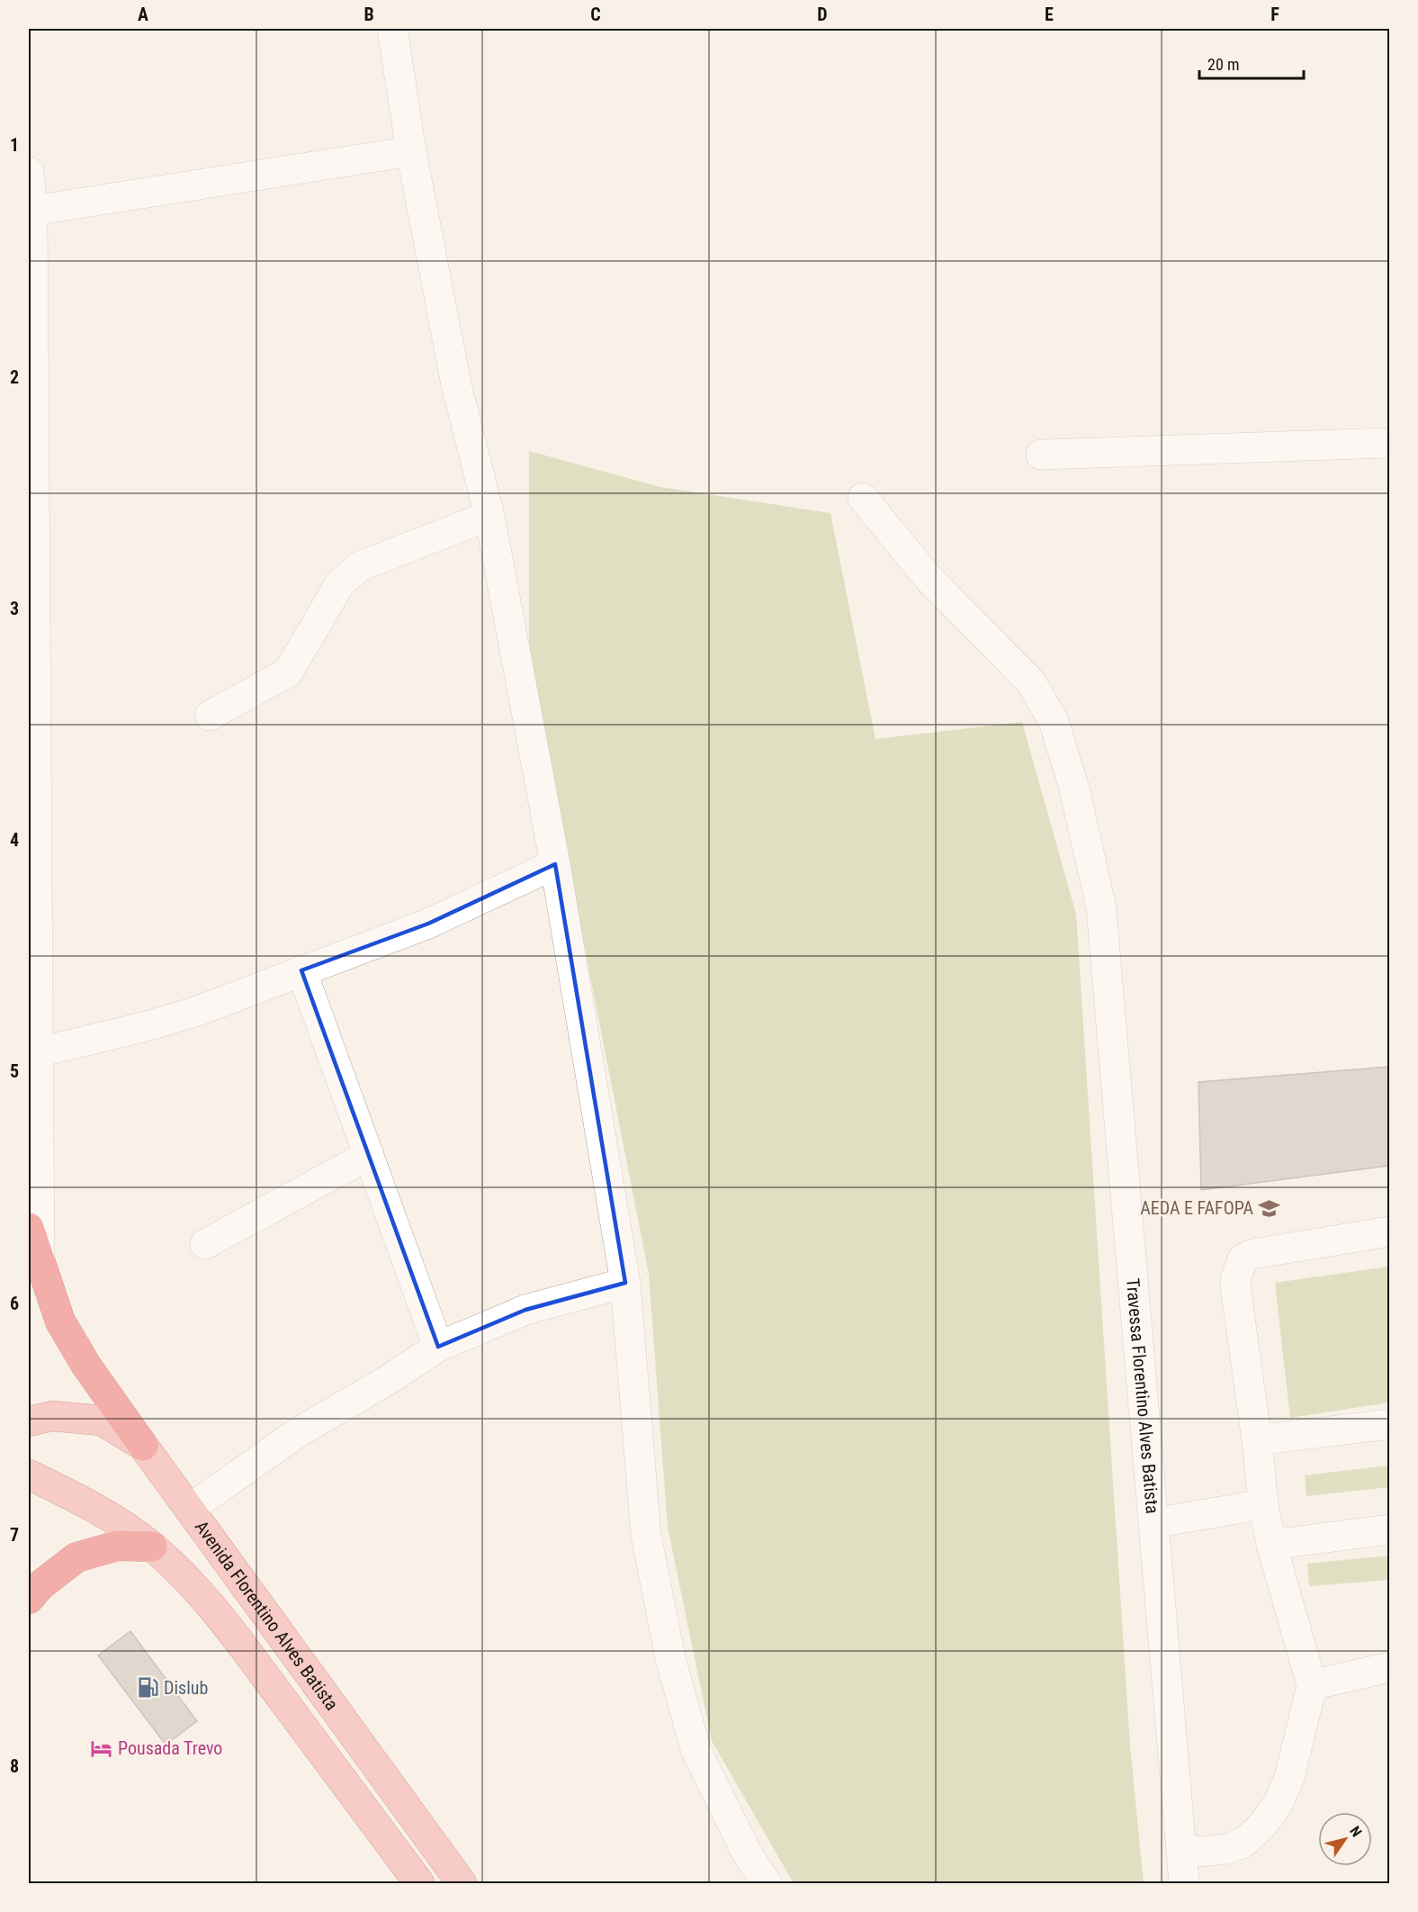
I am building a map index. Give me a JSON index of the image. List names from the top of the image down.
{
  "streets": {
    "main road": ["Avenida Florentino Alves Batista"],
    "street": ["Travessa Florentino Alves Batista"]
  },
  "places": {
    "school or university": ["AEDA E FAFOPA"],
    "fuel station": ["Dislub"],
    "hotel": ["Pousada Trevo"]
  },
  "scale_bar": "20 m",
  "north": "top right",
  "grid": {
    "columns": [
      "A",
      "B",
      "C",
      "D",
      "E",
      "F"
    ],
    "rows": [
      "1",
      "2",
      "3",
      "4",
      "5",
      "6",
      "7",
      "8"
    ]
  }
}
